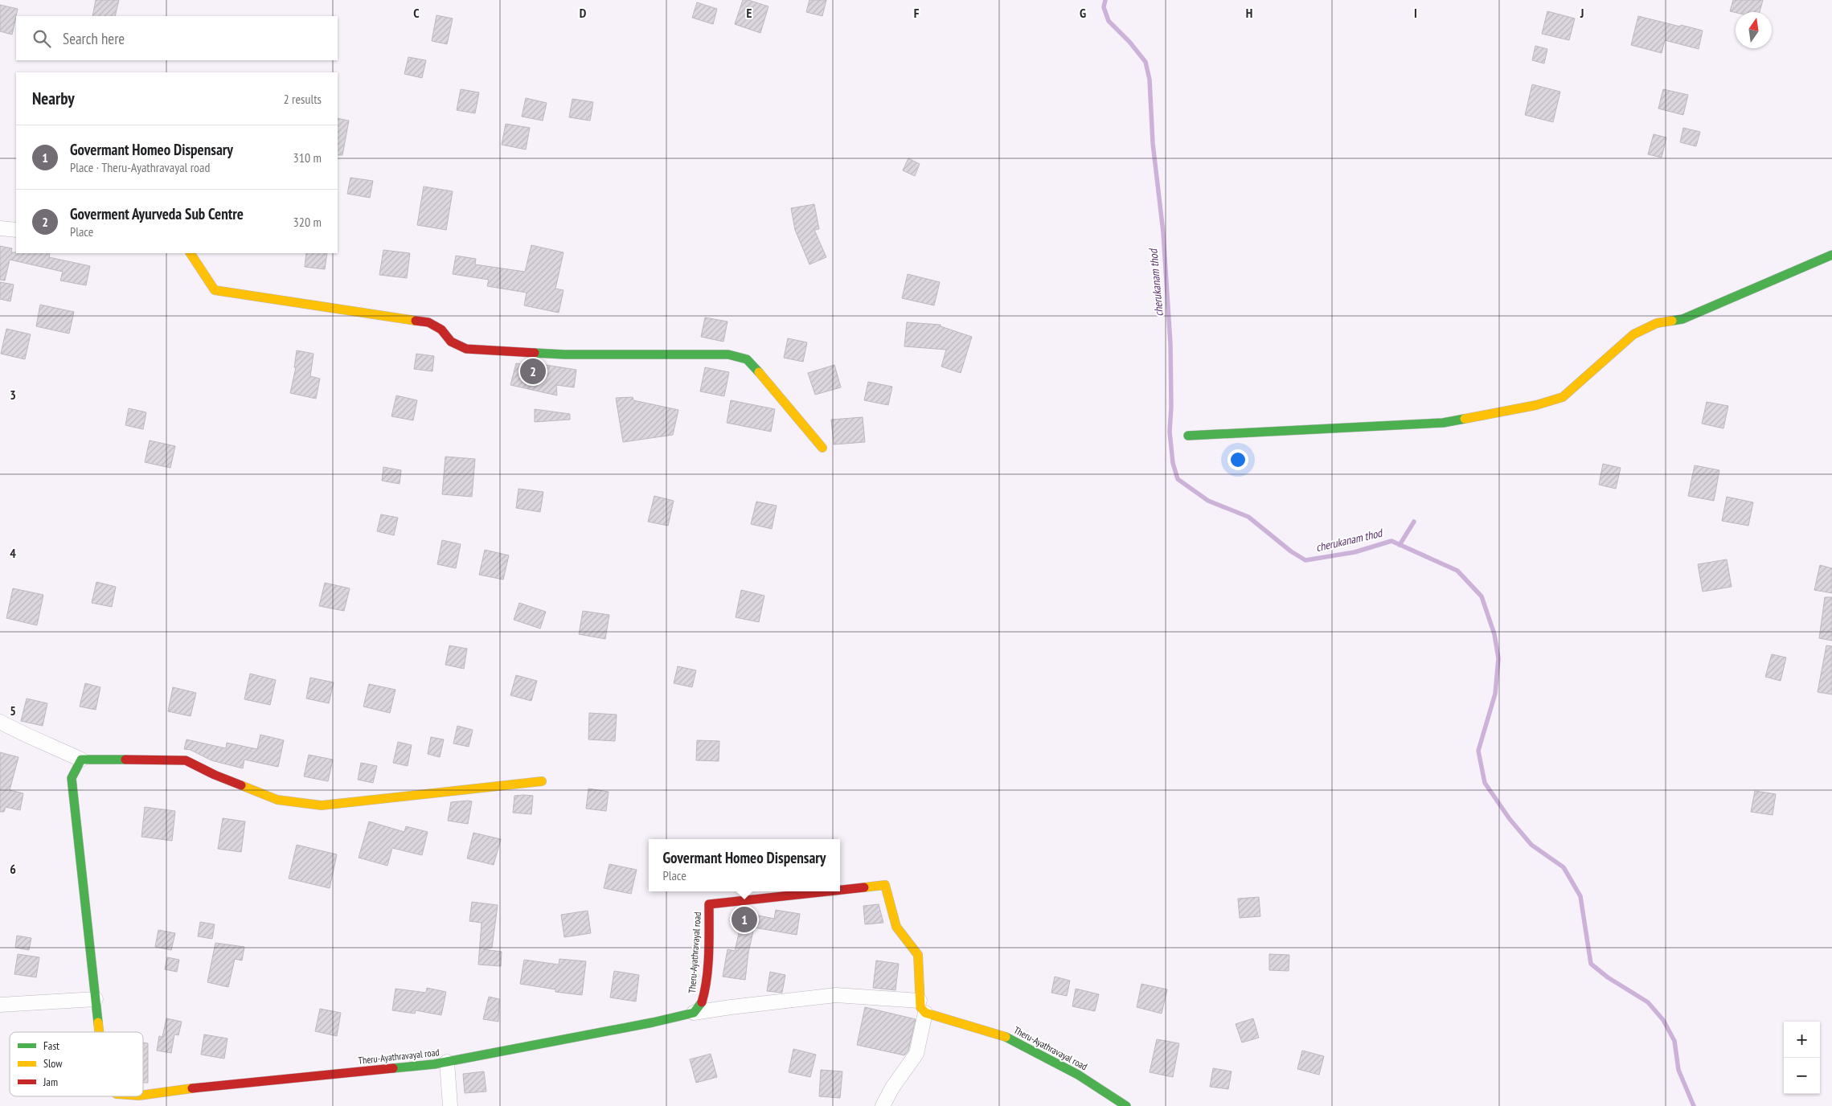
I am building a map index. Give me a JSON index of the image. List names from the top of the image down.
{
  "streets": {
    "street": ["Theru-Ayathravayal road"]
  },
  "water": ["cherukanam thod"],
  "legend": ["Fast", "Slow", "Jam"],
  "north": "top",
  "page": {
    "search": "Search here",
    "heading": ["Nearby", "2 results"],
    "list": [
      {
        "mark": "1",
        "name": "Govermant Homeo Dispensary",
        "note": "Place · Theru-Ayathravayal road",
        "value": "310 m"
      },
      {
        "mark": "2",
        "name": "Goverment Ayurveda Sub Centre",
        "note": "Place",
        "value": "320 m"
      }
    ],
    "pins": ["2", "1"],
    "popup": ["Govermant Homeo Dispensary", "Place"],
    "map_buttons": ["+", "−"]
  },
  "grid": {
    "columns": [
      "C",
      "D",
      "E",
      "F",
      "G",
      "H",
      "I",
      "J"
    ],
    "rows": [
      "3",
      "4",
      "5",
      "6"
    ]
  }
}
